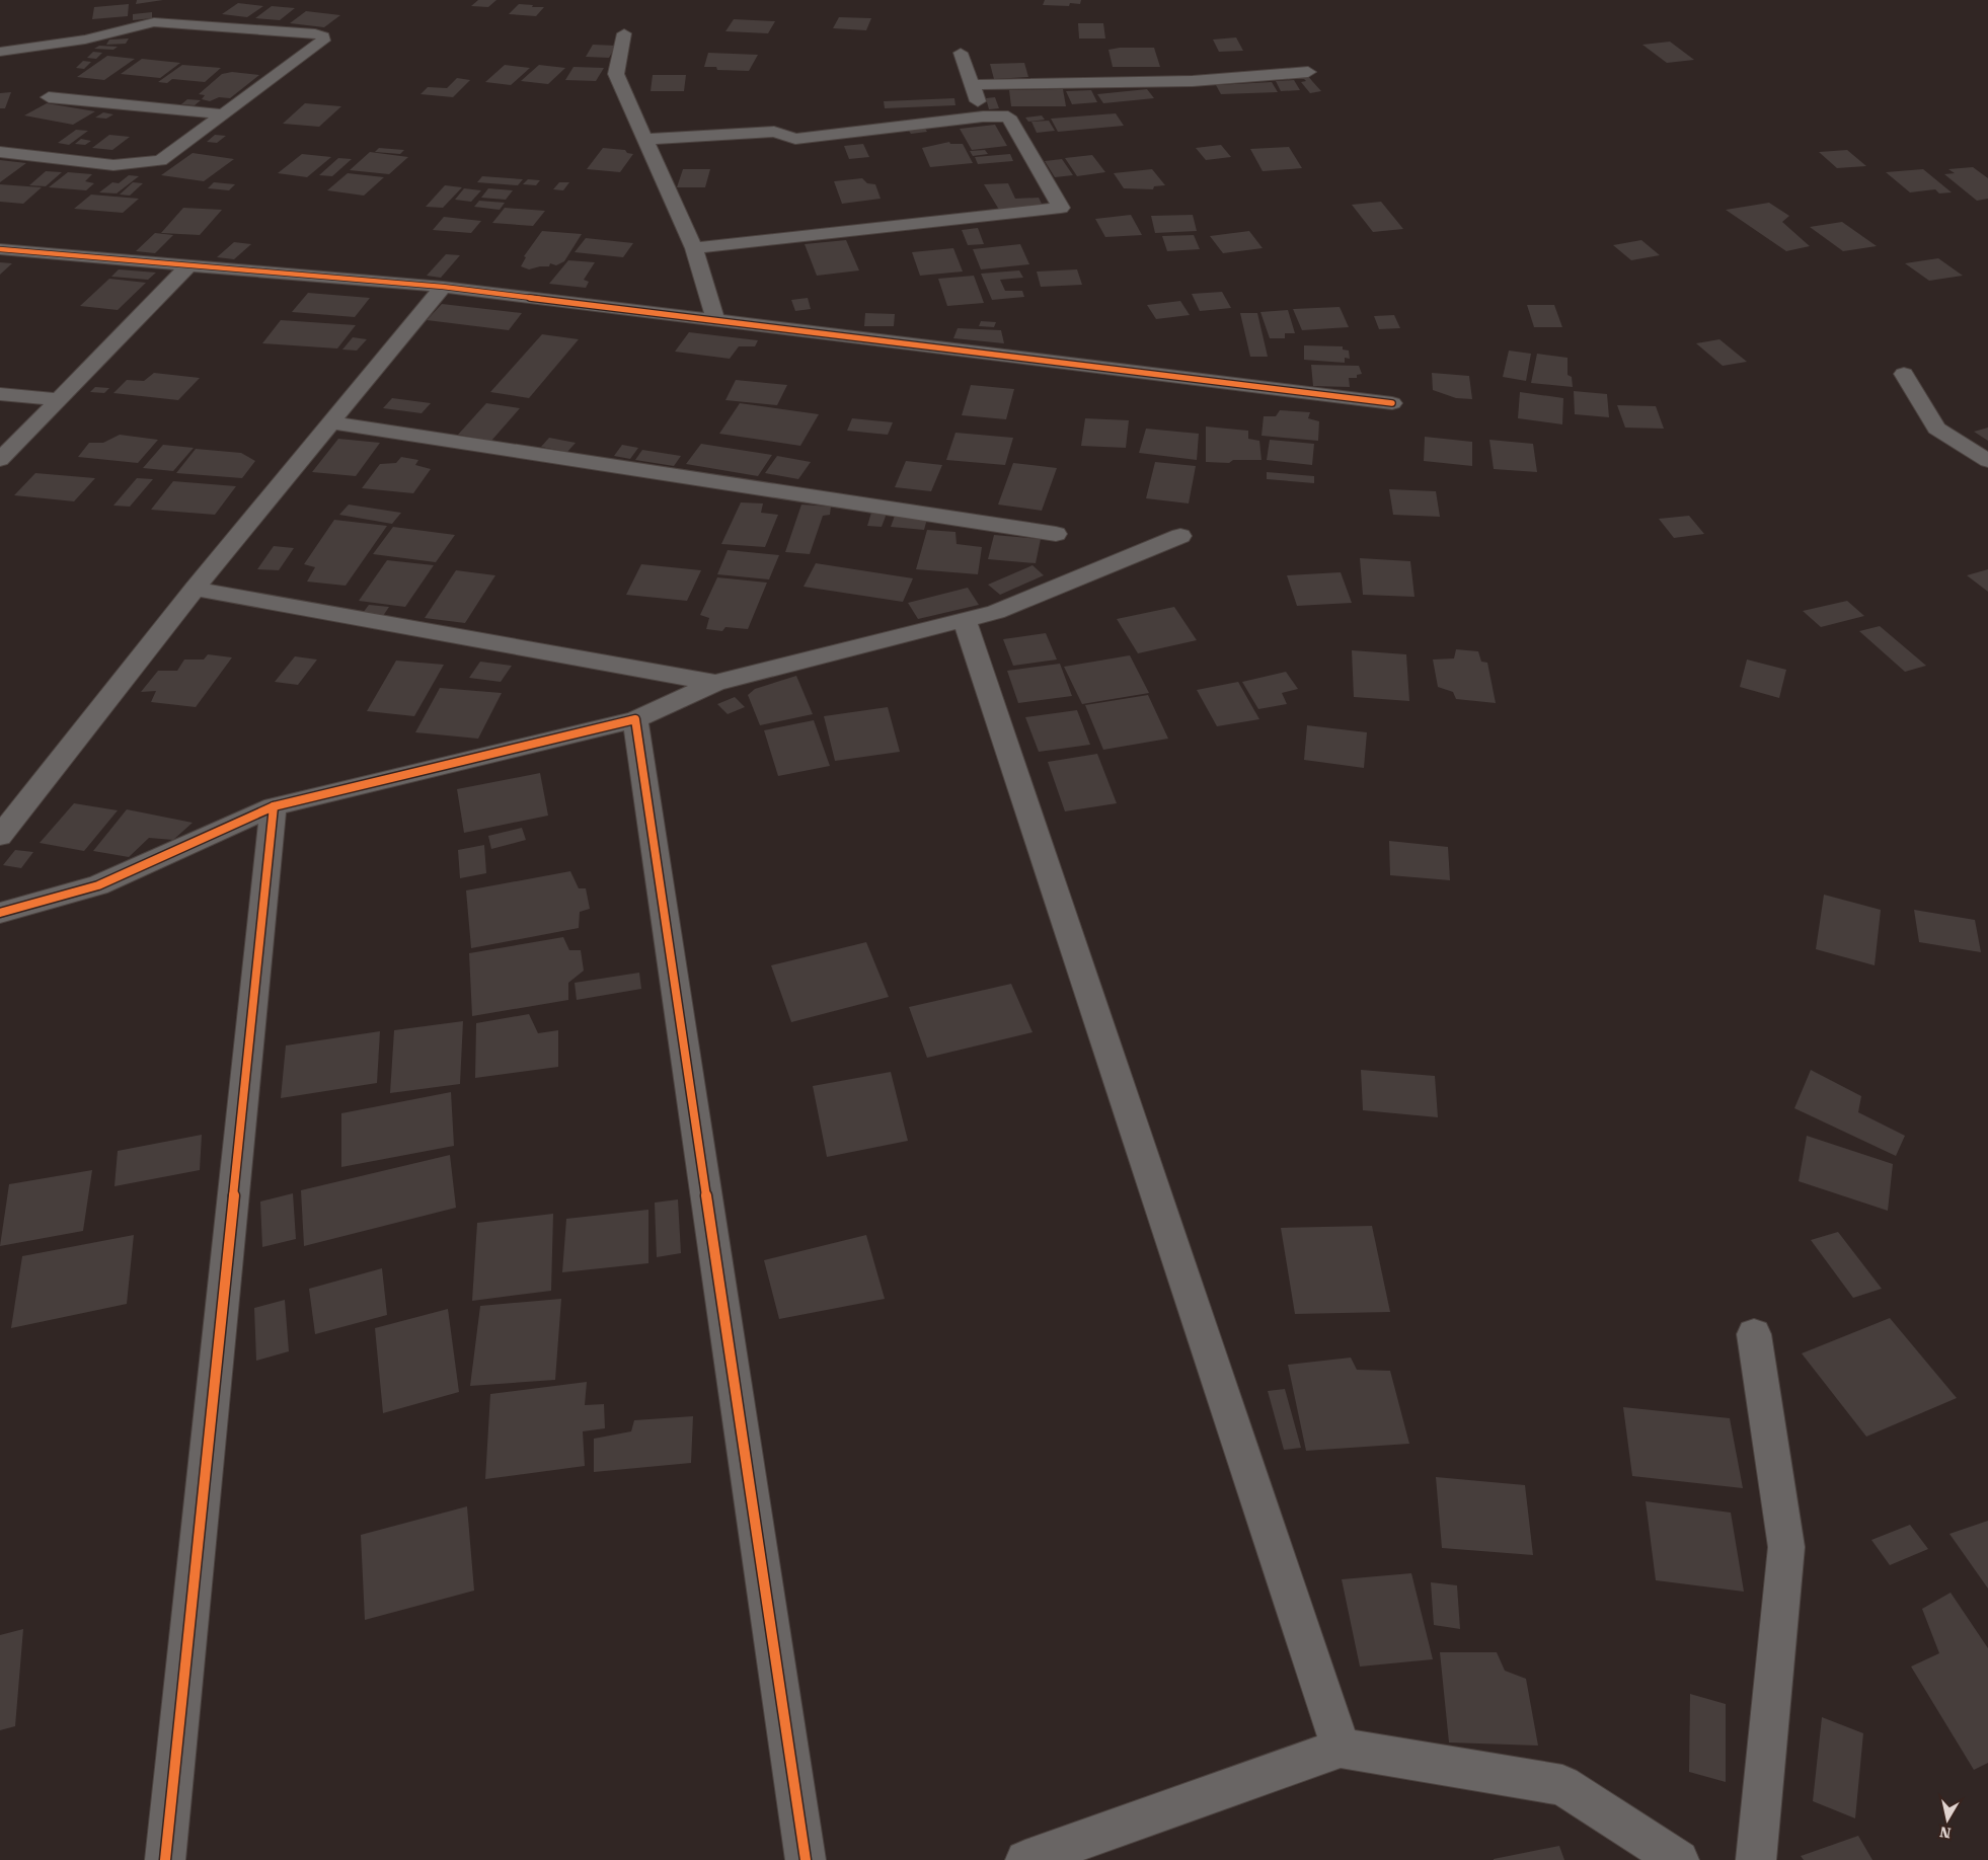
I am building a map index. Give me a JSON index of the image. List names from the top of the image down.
{
  "north": "bottom"
}
